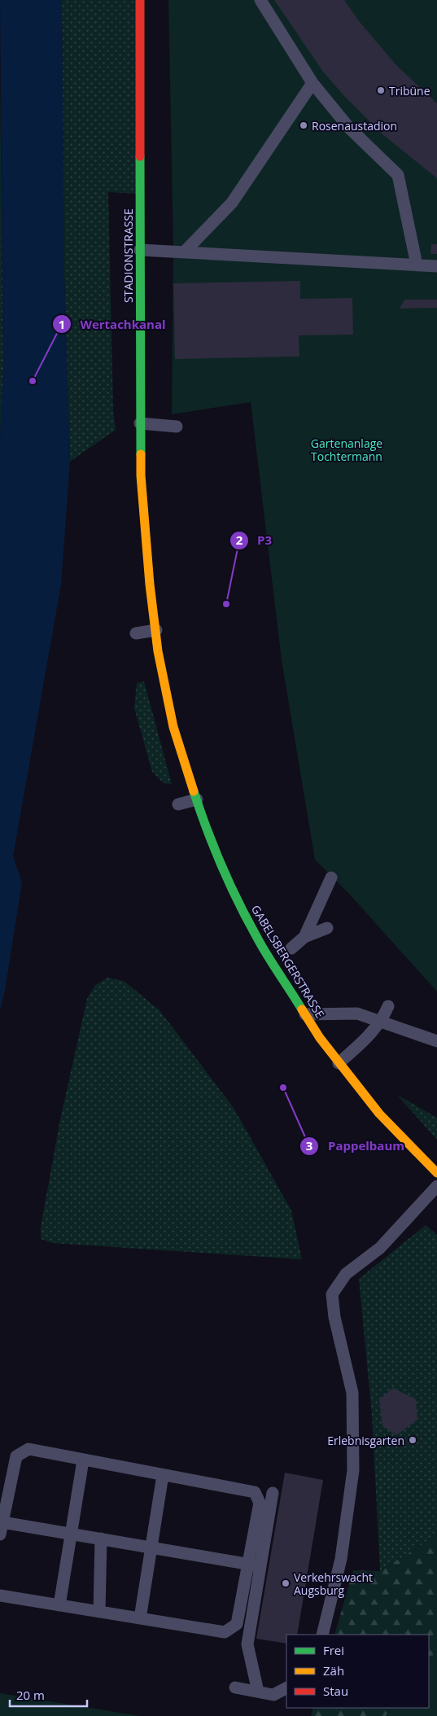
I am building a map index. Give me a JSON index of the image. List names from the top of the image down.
{
  "streets": {
    "street": ["STADIONSTRASSE", "GABELSBERGERSTRASSE"]
  },
  "crossings": [
    ["STADIONSTRASSE", "GABELSBERGERSTRASSE"]
  ],
  "parks": ["Gartenanlage Tochtermann"],
  "places": [
    "Tribüne",
    "Rosenaustadion",
    "Wertachkanal",
    "P3",
    "Pappelbaum",
    "Erlebnisgarten",
    "Verkehrswacht Augsburg"
  ],
  "legend": ["Frei", "Zäh", "Stau"],
  "scale_bar": "20 m"
}
